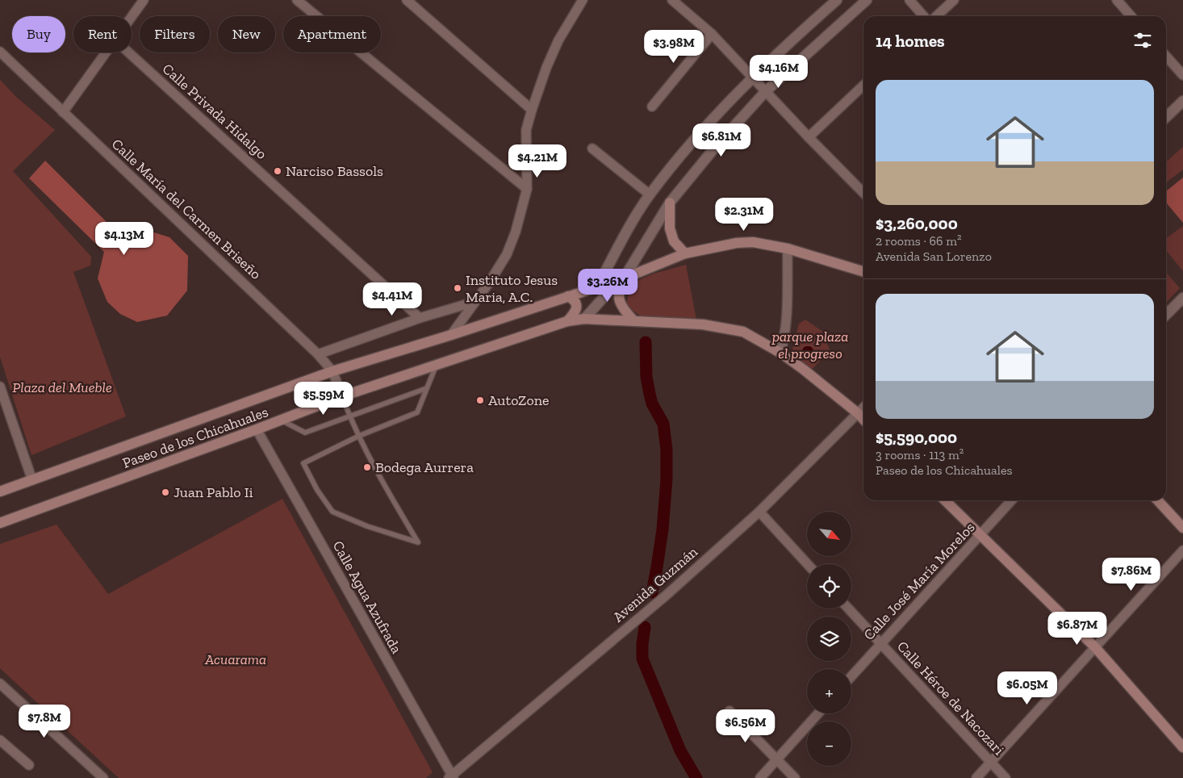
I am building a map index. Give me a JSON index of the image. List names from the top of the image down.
{
  "streets": {
    "main road": ["Paseo de los Chicahuales"],
    "street": [
      "Calle Privada Hidalgo",
      "Calle María del Carmen Briseño",
      "Calle José María Morelos",
      "Avenida Guzmán",
      "Calle Agua Azufrada",
      "Calle Héroe de Nacozari"
    ]
  },
  "crossings": [
    ["Calle María del Carmen Briseño", "Paseo de los Chicahuales"],
    ["Paseo de los Chicahuales", "Avenida Guzmán"],
    ["Paseo de los Chicahuales", "Calle Agua Azufrada"],
    ["Calle José María Morelos", "Calle Héroe de Nacozari"],
    ["Avenida Guzmán", "Calle Agua Azufrada"]
  ],
  "parks": ["parque plaza el progreso", "Plaza del Mueble", "Acuarama"],
  "places": [
    "Narciso Bassols",
    "Instituto Jesus Maria, A.C.",
    "AutoZone",
    "Bodega Aurrera",
    "Juan Pablo Ii"
  ],
  "north": "bottom right",
  "page": {
    "chip": [
      "Buy",
      "Rent",
      "Filters",
      "New",
      "Apartment"
    ],
    "heading": "14 homes",
    "price": [
      "$3.98M",
      "$4.16M",
      "$6.81M",
      "$4.21M",
      "$2.31M",
      "$4.13M",
      "$3.26M",
      "$4.41M",
      "$5.59M",
      "$7.86M",
      "$6.87M",
      "$6.05M",
      "$7.8M",
      "$6.56M"
    ],
    "list": [
      {
        "name": "$3,260,000",
        "note": "2 rooms · 66 m² · Avenida San Lorenzo"
      },
      {
        "name": "$5,590,000",
        "note": "3 rooms · 113 m² · Paseo de los Chicahuales"
      }
    ],
    "map_buttons": ["+", "−"]
  }
}
